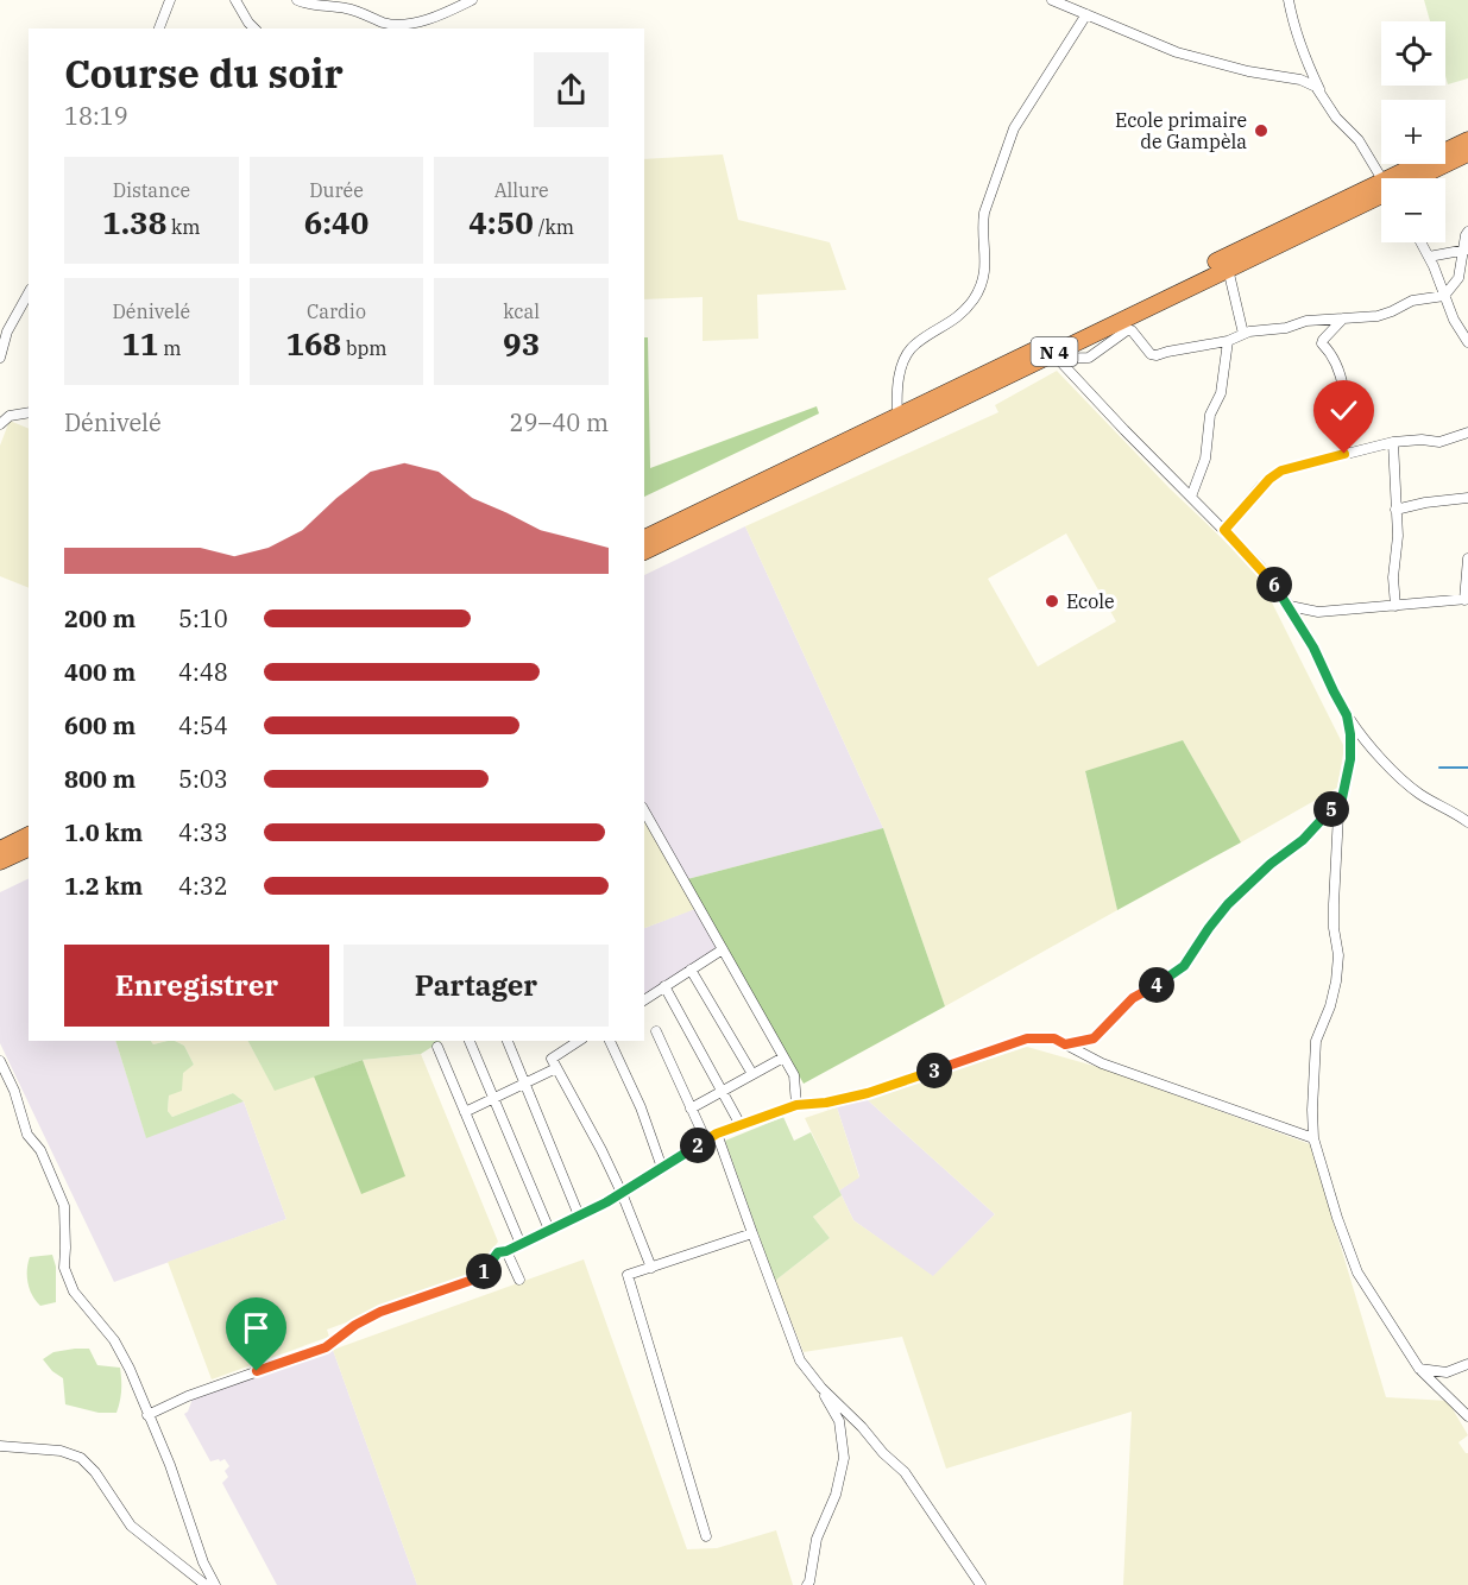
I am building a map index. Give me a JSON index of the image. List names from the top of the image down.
{
  "streets": {
    "highway": ["N 4"]
  },
  "places": ["Ecole primaire de Gampèla", "Ecole"],
  "page": {
    "map_buttons": ["+", "−"],
    "heading": ["Course du soir", "18:19"],
    "stats": [
      ["Distance", "1.38 km"],
      ["Durée", "6:40"],
      ["Allure", "4:50 /km"],
      ["Dénivelé", "11 m"],
      ["Cardio", "168 bpm"],
      ["kcal", "93"]
    ],
    "chart": ["Dénivelé", "29–40 m"],
    "pins": [
      "6",
      "5",
      "4",
      "3",
      "2",
      "1"
    ],
    "list": [
      {
        "name": "200 m",
        "note": "5:10"
      },
      {
        "name": "400 m",
        "note": "4:48"
      },
      {
        "name": "600 m",
        "note": "4:54"
      },
      {
        "name": "800 m",
        "note": "5:03"
      },
      {
        "name": "1.0 km",
        "note": "4:33"
      },
      {
        "name": "1.2 km",
        "note": "4:32"
      }
    ],
    "buttons": ["Enregistrer", "Partager"]
  }
}
